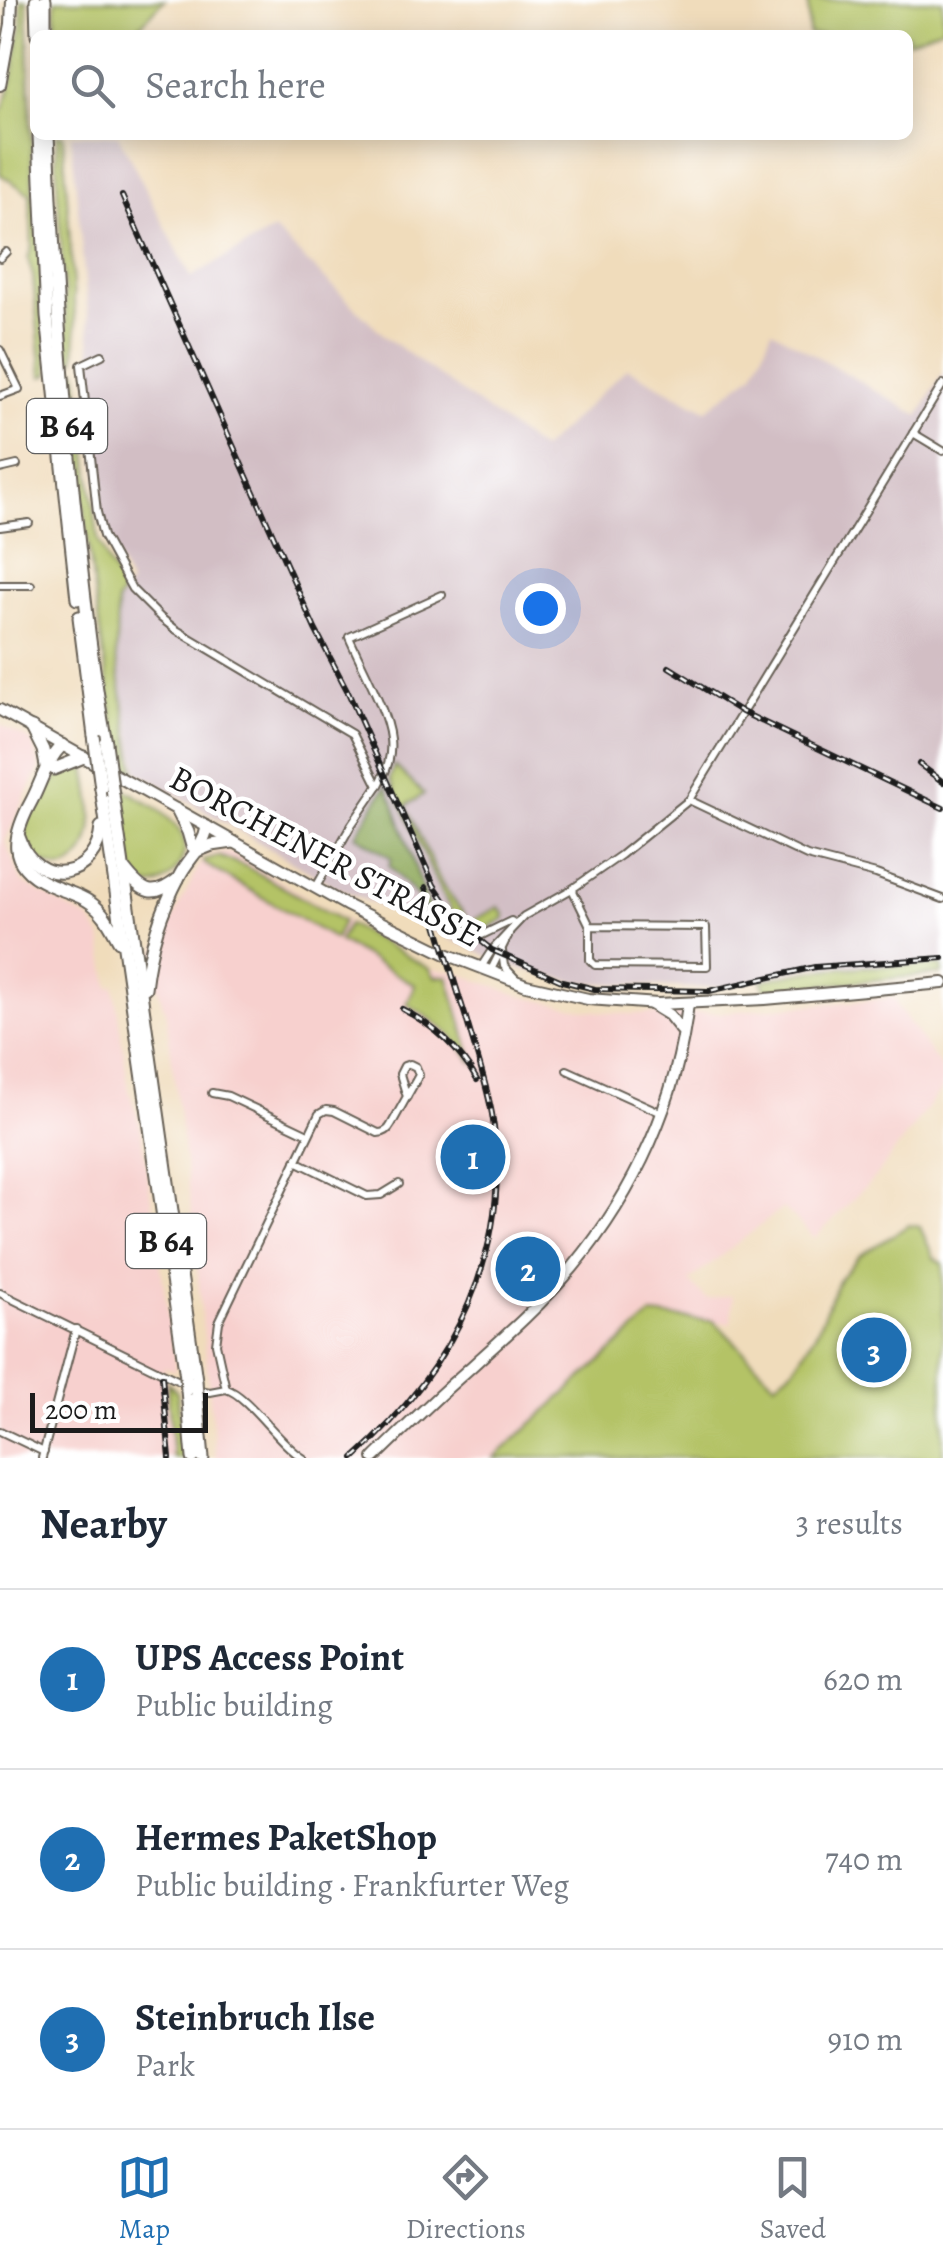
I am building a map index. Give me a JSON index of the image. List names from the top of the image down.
{
  "streets": {
    "highway": ["B 64"],
    "main road": ["BORCHENER STRASSE"]
  },
  "scale_bar": "200 m",
  "page": {
    "search": "Search here",
    "pins": ["1", "2", "3"],
    "scale": "200 m",
    "heading": ["Nearby", "3 results"],
    "list": [
      {
        "mark": "1",
        "name": "UPS Access Point",
        "note": "Public building",
        "value": "620 m"
      },
      {
        "mark": "2",
        "name": "Hermes PaketShop",
        "note": "Public building · Frankfurter Weg",
        "value": "740 m"
      },
      {
        "mark": "3",
        "name": "Steinbruch Ilse",
        "note": "Park",
        "value": "910 m"
      }
    ],
    "nav": ["Map", "Directions", "Saved"]
  }
}
